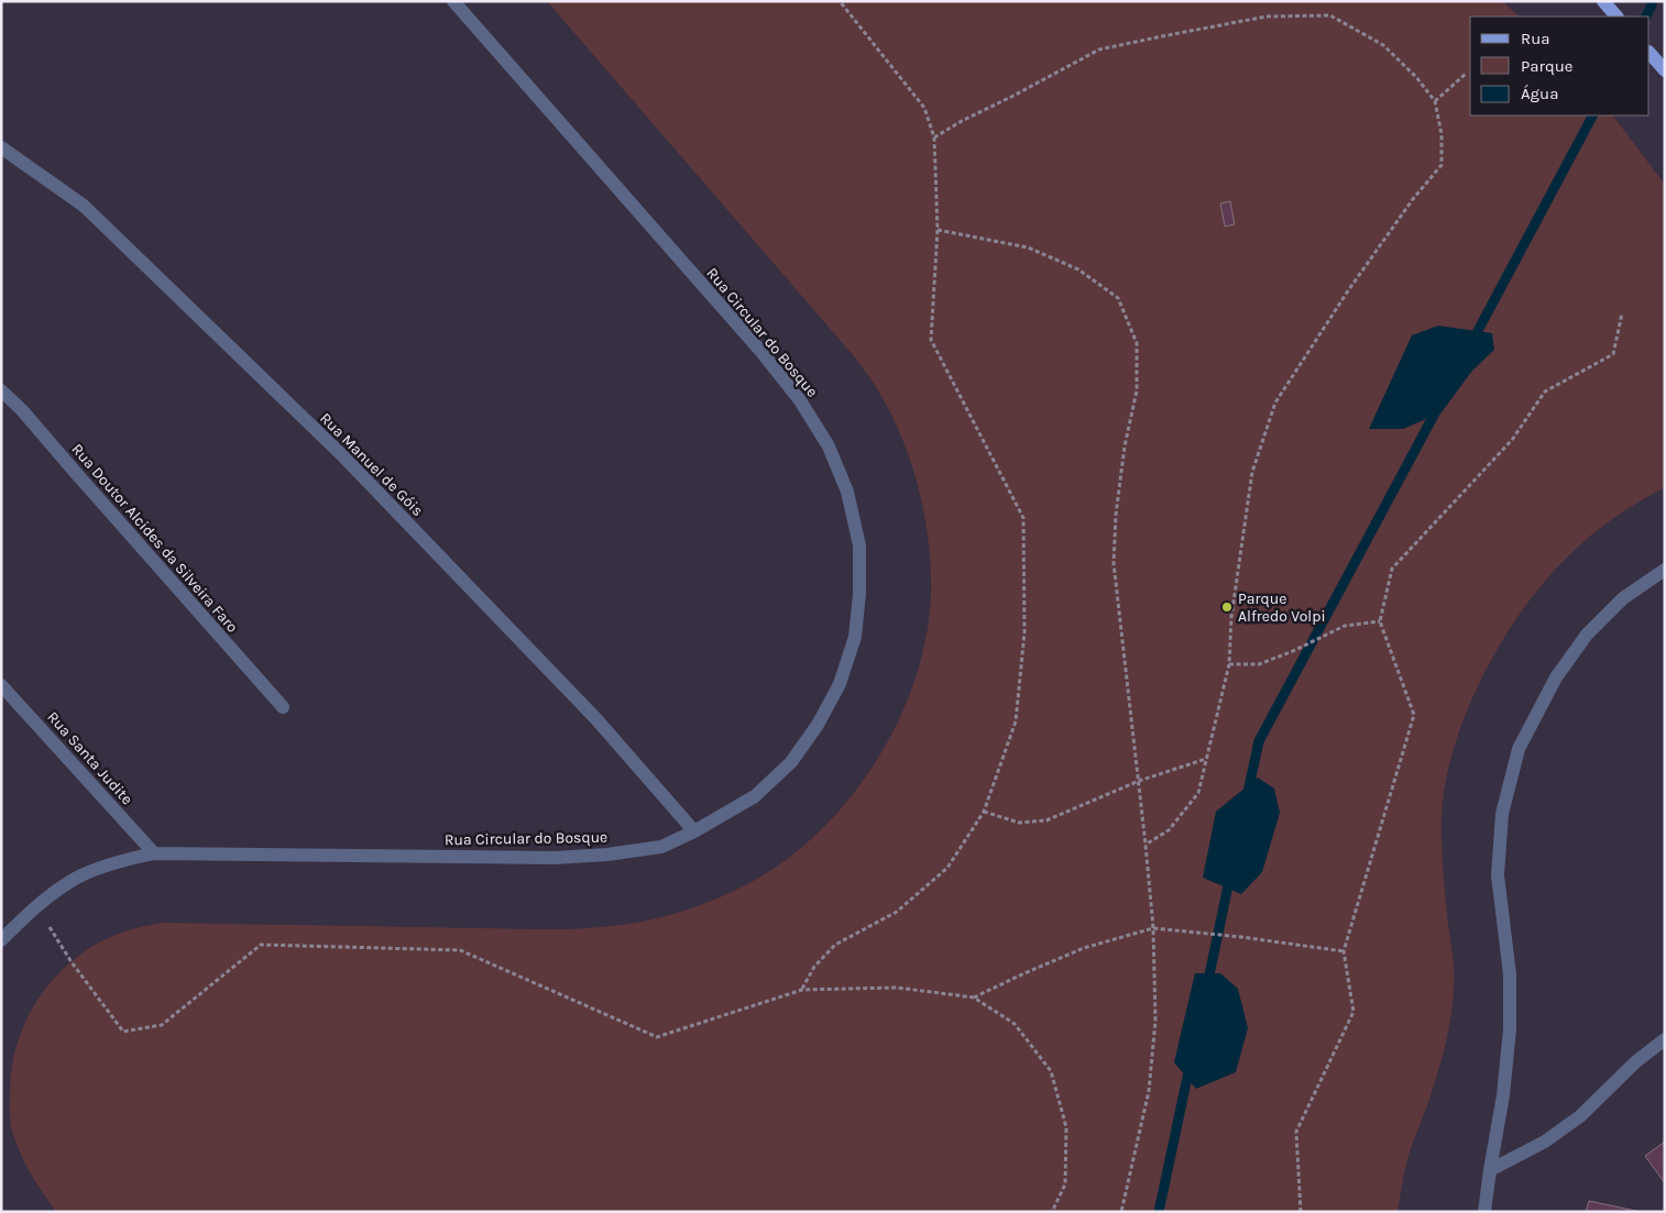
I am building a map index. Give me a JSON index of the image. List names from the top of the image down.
{
  "streets": {
    "street": [
      "Rua Circular do Bosque",
      "Rua Manuel de Góis",
      "Rua Doutor Alcides da Silveira Faro",
      "Rua Santa Judite"
    ]
  },
  "crossings": [
    ["Rua Circular do Bosque", "Rua Manuel de Góis"],
    ["Rua Circular do Bosque", "Rua Santa Judite"]
  ],
  "places": ["Parque Alfredo Volpi"],
  "legend": ["Rua", "Parque", "Água"]
}
